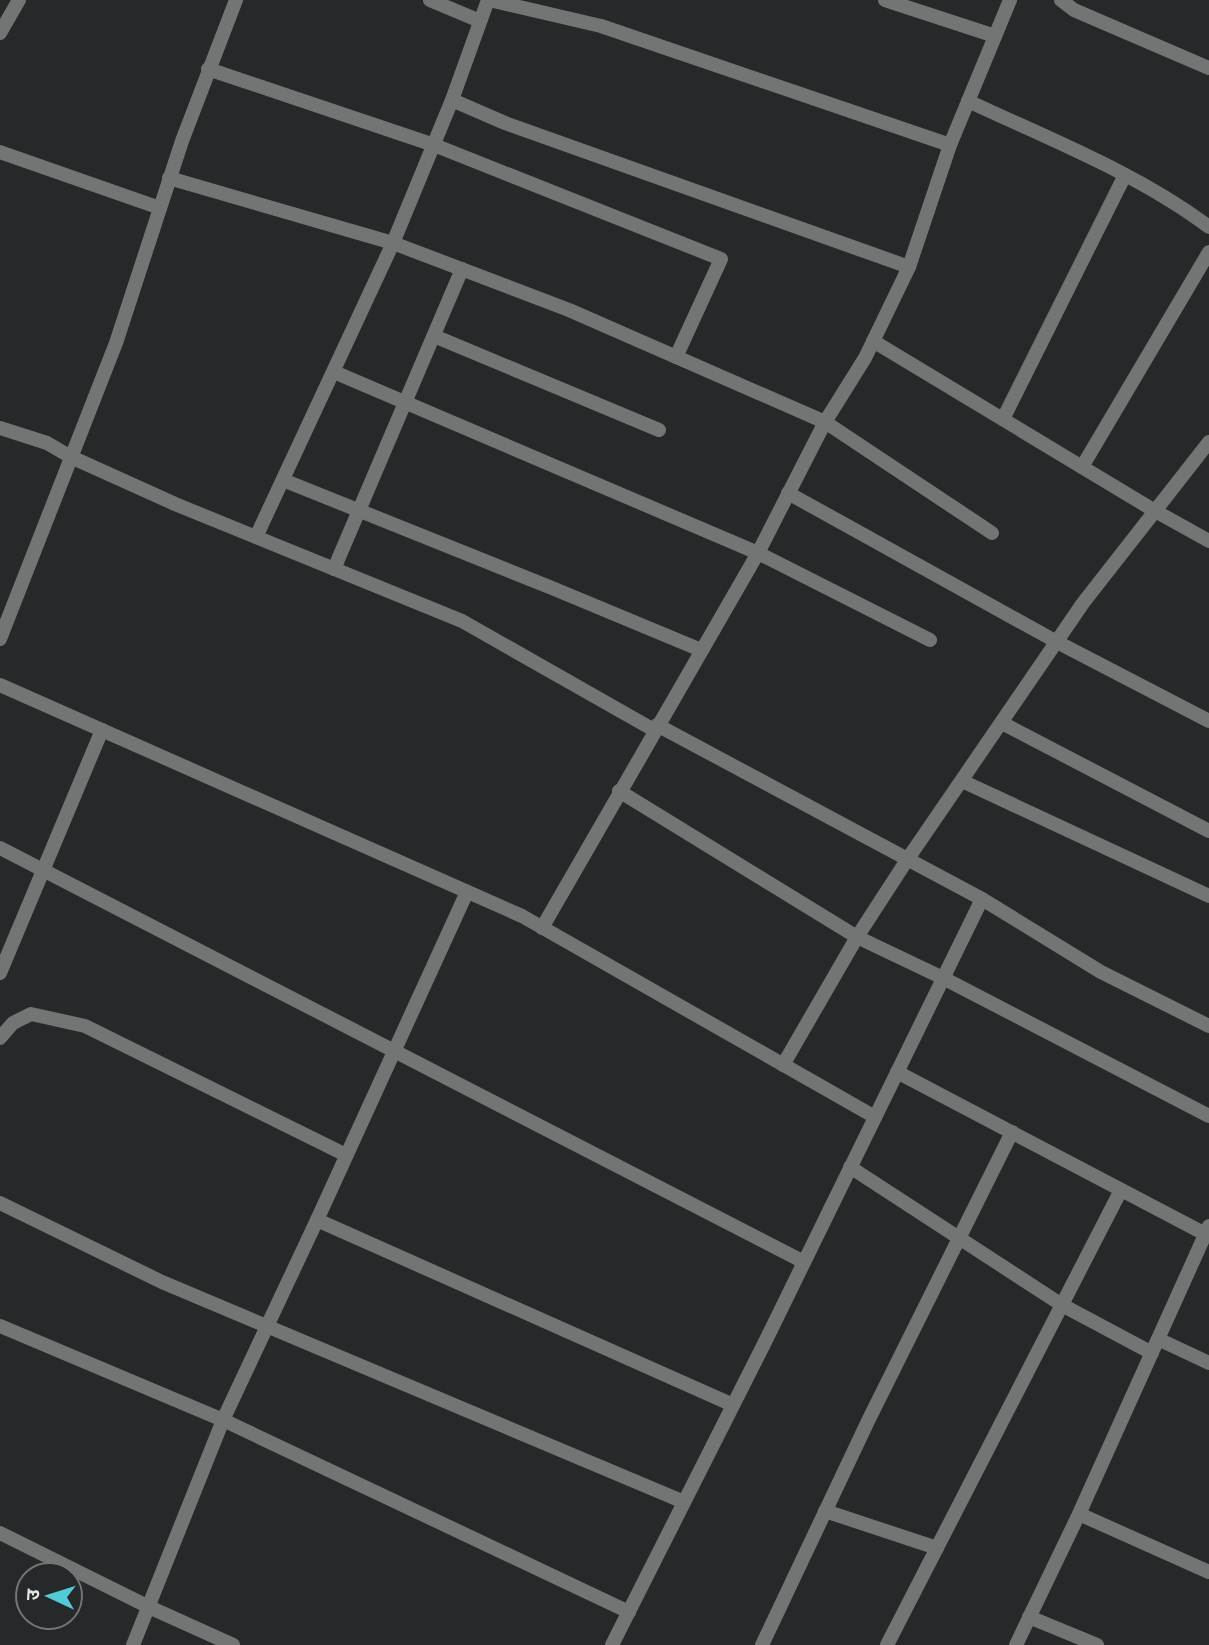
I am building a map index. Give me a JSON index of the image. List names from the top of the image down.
{
  "north": "left"
}
